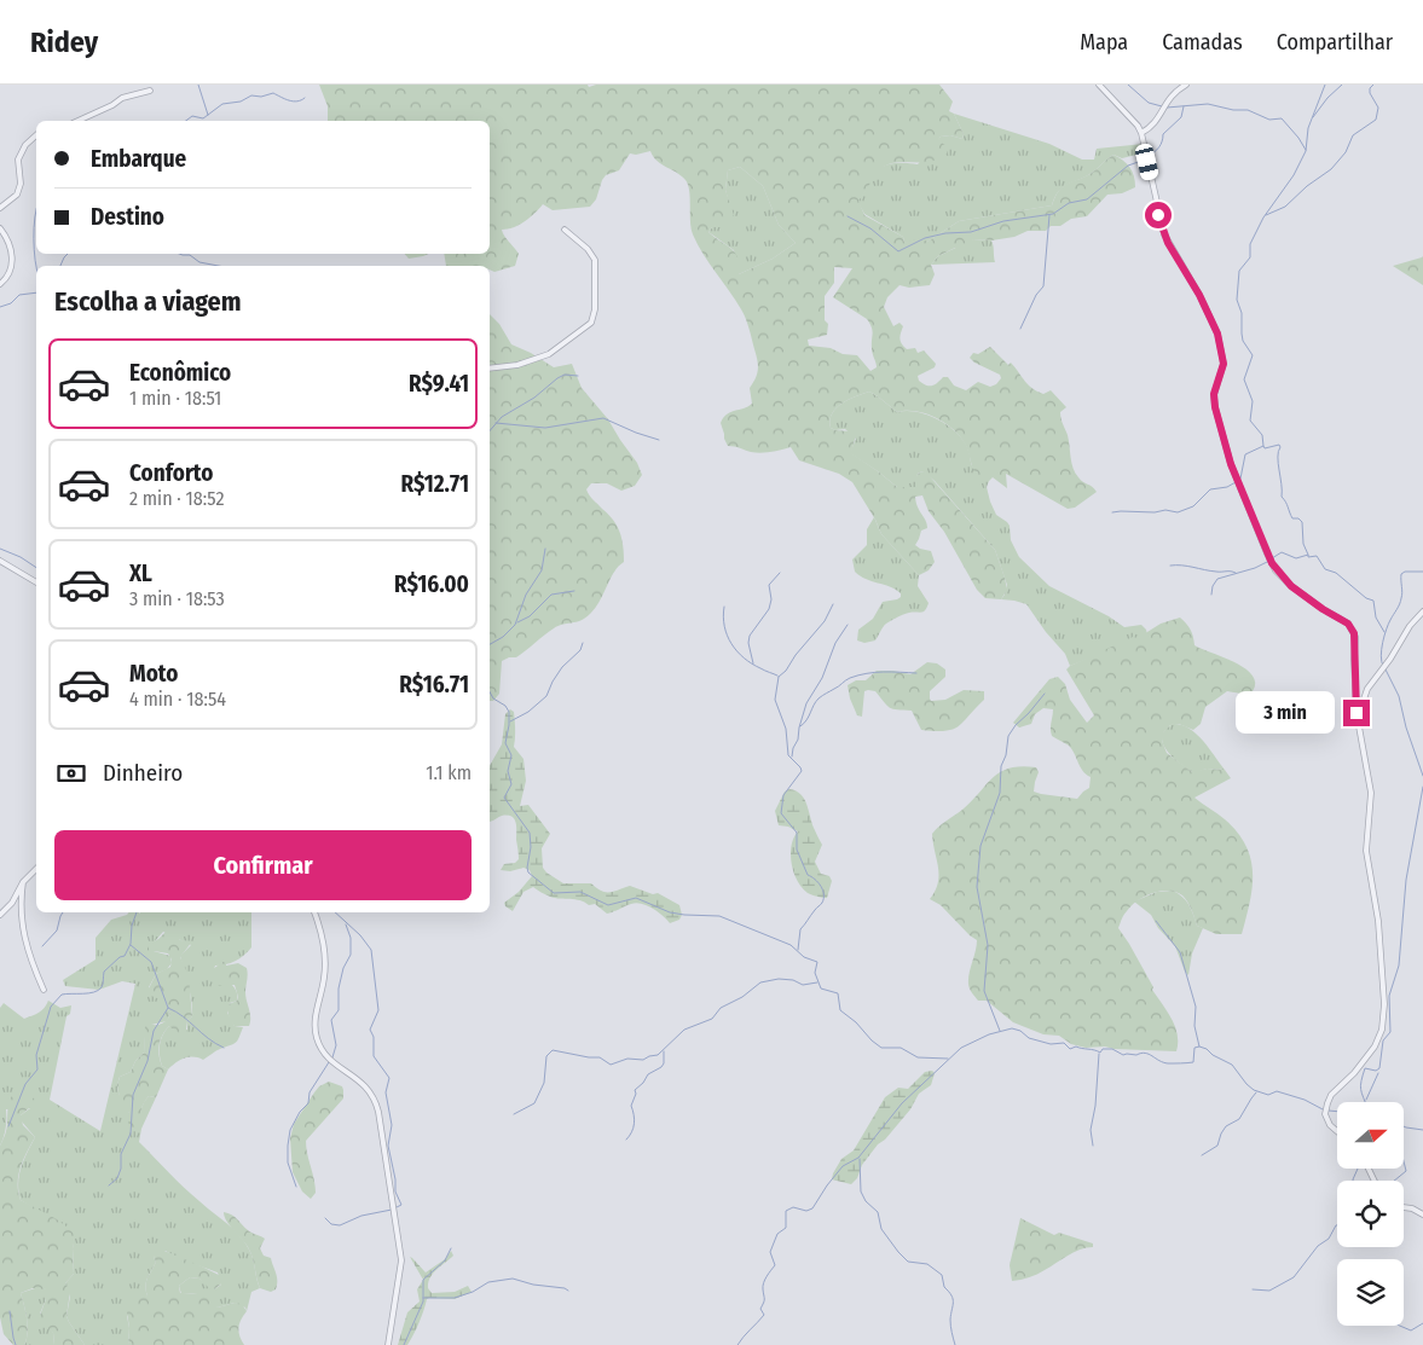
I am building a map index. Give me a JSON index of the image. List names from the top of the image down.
{
  "north": "right",
  "page": {
    "header": "Ridey",
    "nav": ["Mapa", "Camadas", "Compartilhar"],
    "banner": ["Embarque", "Destino"],
    "heading": "Escolha a viagem",
    "list": [
      {
        "name": "Econômico",
        "note": "1 min · 18:51",
        "value": "R$9.41"
      },
      {
        "name": "Conforto",
        "note": "2 min · 18:52",
        "value": "R$12.71"
      },
      {
        "name": "XL",
        "note": "3 min · 18:53",
        "value": "R$16.00"
      },
      {
        "name": "Moto",
        "note": "4 min · 18:54",
        "value": "R$16.71"
      }
    ],
    "bubble": "3 min",
    "pay": ["Dinheiro", "1.1 km"],
    "buttons": "Confirmar"
  }
}
